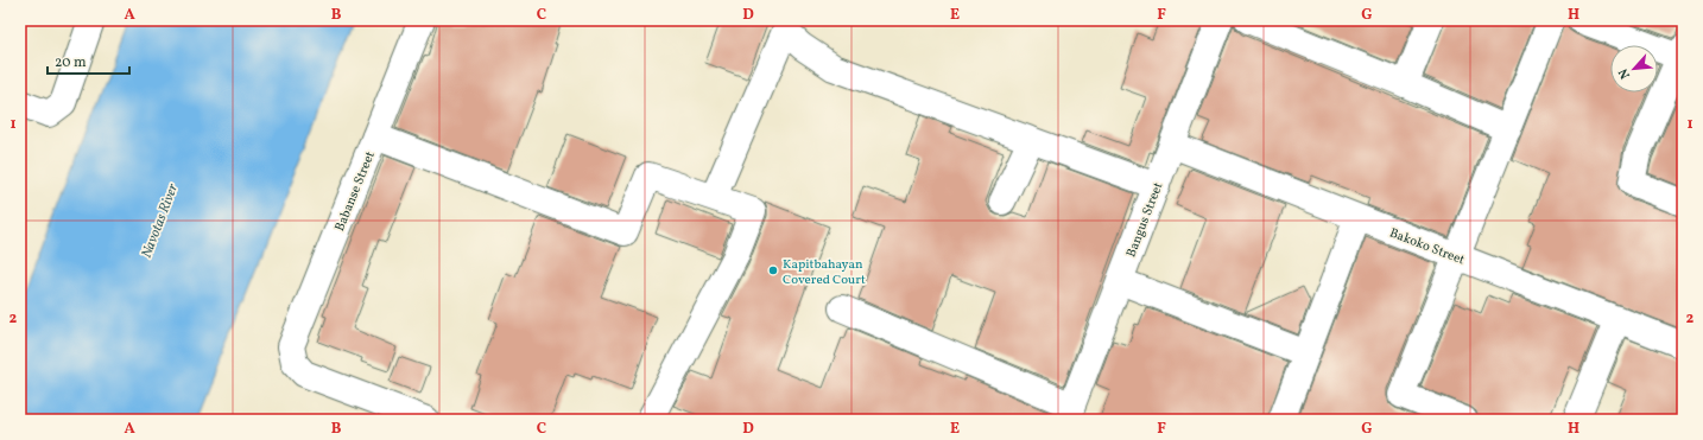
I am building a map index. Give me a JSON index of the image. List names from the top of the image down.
{
  "streets": {
    "street": ["Babanse Street", "Bangus Street", "Bakoko Street"]
  },
  "crossings": [
    ["Bangus Street", "Bakoko Street"]
  ],
  "water": ["Navotas River"],
  "places": ["Kapitbahayan Covered Court"],
  "scale_bar": "20 m",
  "north": "bottom left",
  "grid": {
    "columns": [
      "A",
      "B",
      "C",
      "D",
      "E",
      "F",
      "G",
      "H"
    ],
    "rows": ["1", "2"]
  }
}
